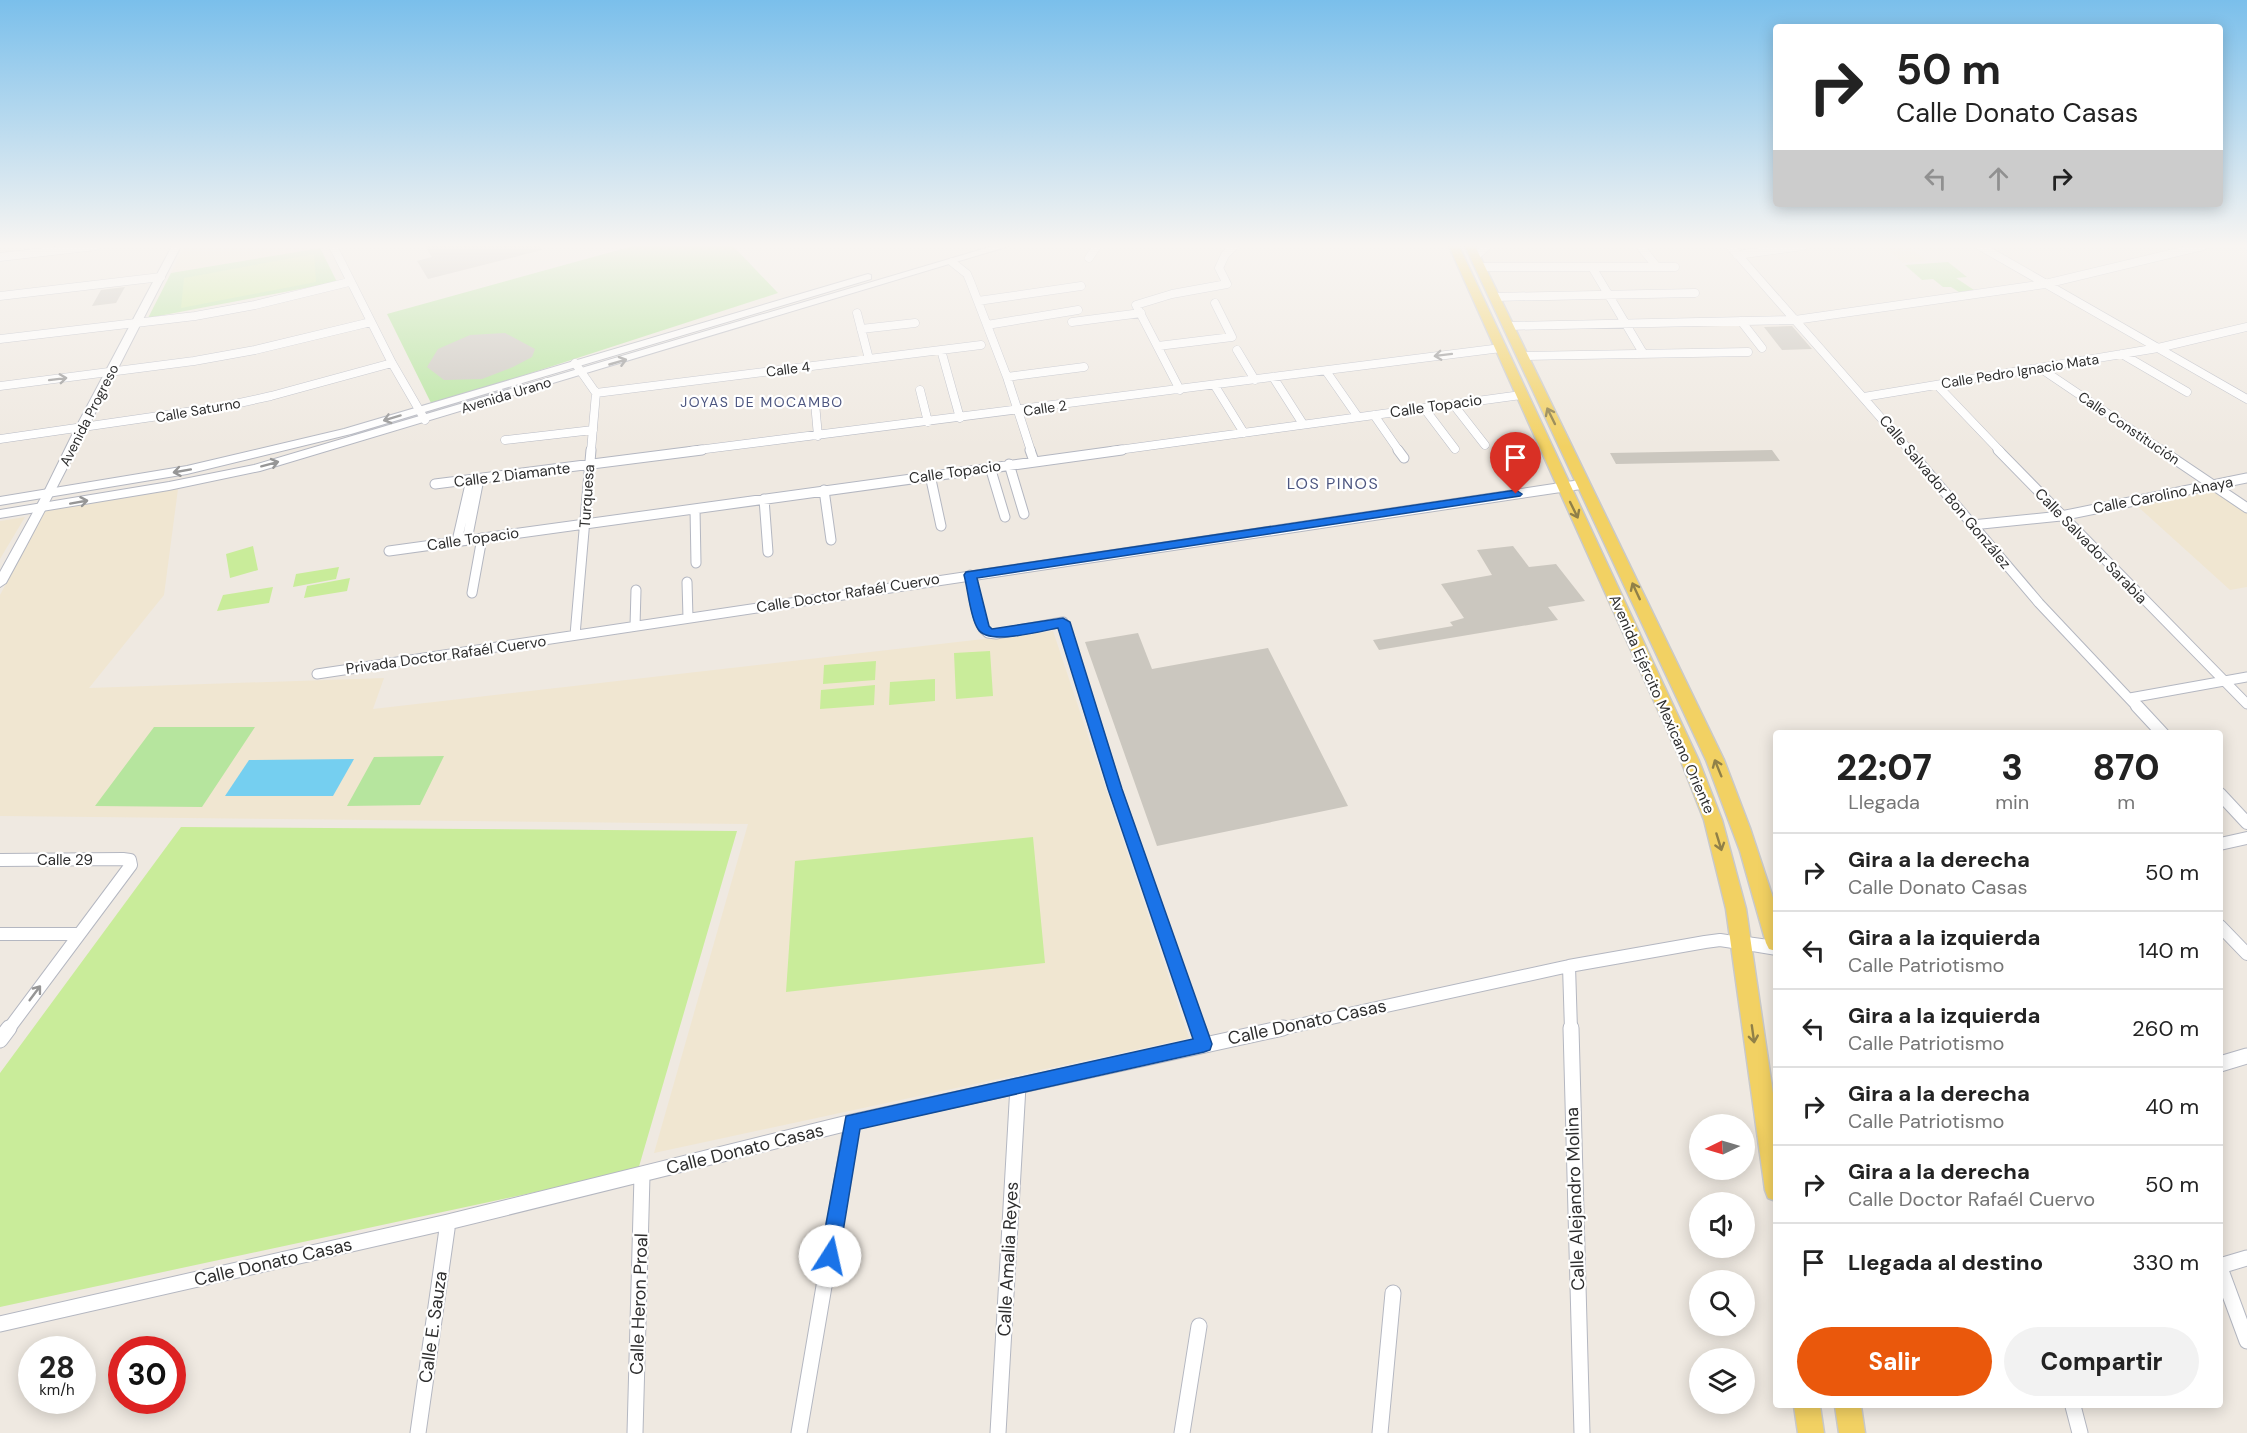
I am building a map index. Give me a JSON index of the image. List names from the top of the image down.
{
  "streets": {
    "main road": ["Avenida Urano", "Avenida Ejército Mexicano Oriente"],
    "street": [
      "Calle 4",
      "Calle Pedro Ignacio Mata",
      "Calle Topacio",
      "Calle 2",
      "Calle Saturno",
      "Avenida Progreso",
      "Calle Constitución",
      "Calle 2 Diamante",
      "Calle Salvador Bon González",
      "Calle Carolino Anaya",
      "Turquesa",
      "Calle Salvador Sarabia",
      "Calle Doctor Rafaél Cuervo",
      "Privada Doctor Rafaél Cuervo",
      "Calle 29",
      "Calle Donato Casas",
      "Calle Alejandro Molina",
      "Calle Amalia Reyes",
      "Calle Heron Proal",
      "Calle E. Sauza"
    ]
  },
  "crossings": [
    ["Calle 4", "Turquesa"],
    ["Calle Pedro Ignacio Mata", "Calle Constitución"],
    ["Calle Pedro Ignacio Mata", "Calle Salvador Bon González"],
    ["Calle Pedro Ignacio Mata", "Calle Salvador Sarabia"],
    ["Avenida Urano", "Avenida Progreso"],
    ["Calle Topacio", "Turquesa"],
    ["Calle Topacio", "Avenida Ejército Mexicano Oriente"],
    ["Calle 2", "Calle 2 Diamante"],
    ["Calle 2", "Turquesa"],
    ["Calle 2", "Avenida Ejército Mexicano Oriente"],
    ["Calle Saturno", "Avenida Progreso"],
    ["Calle Constitución", "Calle Carolino Anaya"],
    ["Calle 2 Diamante", "Turquesa"],
    ["Calle Salvador Bon González", "Calle Carolino Anaya"],
    ["Calle Carolino Anaya", "Calle Salvador Sarabia"],
    ["Turquesa", "Calle Doctor Rafaél Cuervo"],
    ["Turquesa", "Privada Doctor Rafaél Cuervo"],
    ["Calle Doctor Rafaél Cuervo", "Privada Doctor Rafaél Cuervo"],
    ["Calle Doctor Rafaél Cuervo", "Avenida Ejército Mexicano Oriente"],
    ["Avenida Ejército Mexicano Oriente", "Calle Donato Casas"],
    ["Calle Donato Casas", "Calle Alejandro Molina"],
    ["Calle Donato Casas", "Calle Amalia Reyes"],
    ["Calle Donato Casas", "Calle Heron Proal"],
    ["Calle Donato Casas", "Calle E. Sauza"]
  ],
  "districts": ["JOYAS DE MOCAMBO", "LOS PINOS"],
  "north": "left",
  "page": {
    "turn": ["50 m", "Calle Donato Casas"],
    "eta": [
      "22:07",
      "Llegada",
      "3",
      "min",
      "870",
      "m"
    ],
    "list": [
      {
        "name": "Gira a la derecha",
        "note": "Calle Donato Casas",
        "value": "50 m"
      },
      {
        "name": "Gira a la izquierda",
        "note": "Calle Patriotismo",
        "value": "140 m"
      },
      {
        "name": "Gira a la izquierda",
        "note": "Calle Patriotismo",
        "value": "260 m"
      },
      {
        "name": "Gira a la derecha",
        "note": "Calle Patriotismo",
        "value": "40 m"
      },
      {
        "name": "Gira a la derecha",
        "note": "Calle Doctor Rafaél Cuervo",
        "value": "50 m"
      },
      {
        "name": "Llegada al destino",
        "value": "330 m"
      }
    ],
    "buttons": ["Salir", "Compartir"],
    "speed": "28 km/h",
    "limit": "30"
  }
}
